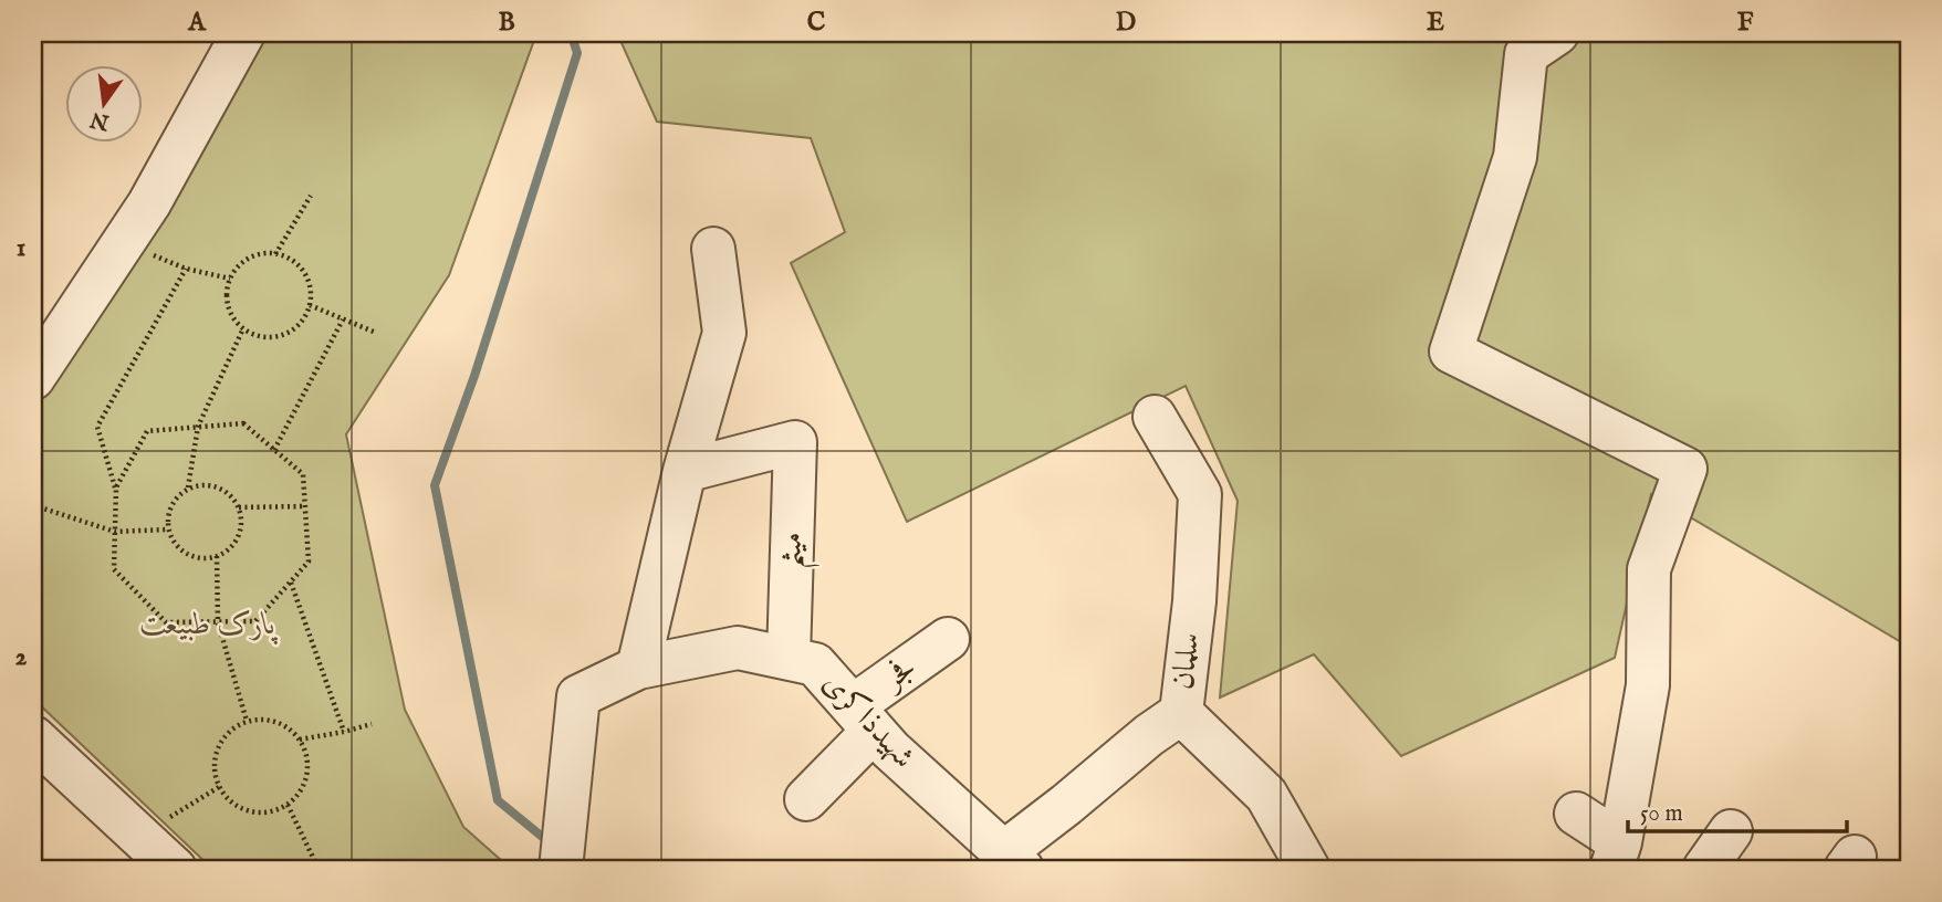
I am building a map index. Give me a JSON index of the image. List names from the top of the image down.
{
  "streets": {
    "street": [
      "میثم",
      "سلمان",
      "فجر",
      "شهیدذاکری"
    ]
  },
  "crossings": [
    ["میثم", "شهیدذاکری"],
    ["فجر", "شهیدذاکری"]
  ],
  "parks": ["پارک طبیعت"],
  "scale_bar": "50 m",
  "north": "bottom",
  "grid": {
    "columns": [
      "A",
      "B",
      "C",
      "D",
      "E",
      "F"
    ],
    "rows": ["1", "2"]
  }
}
